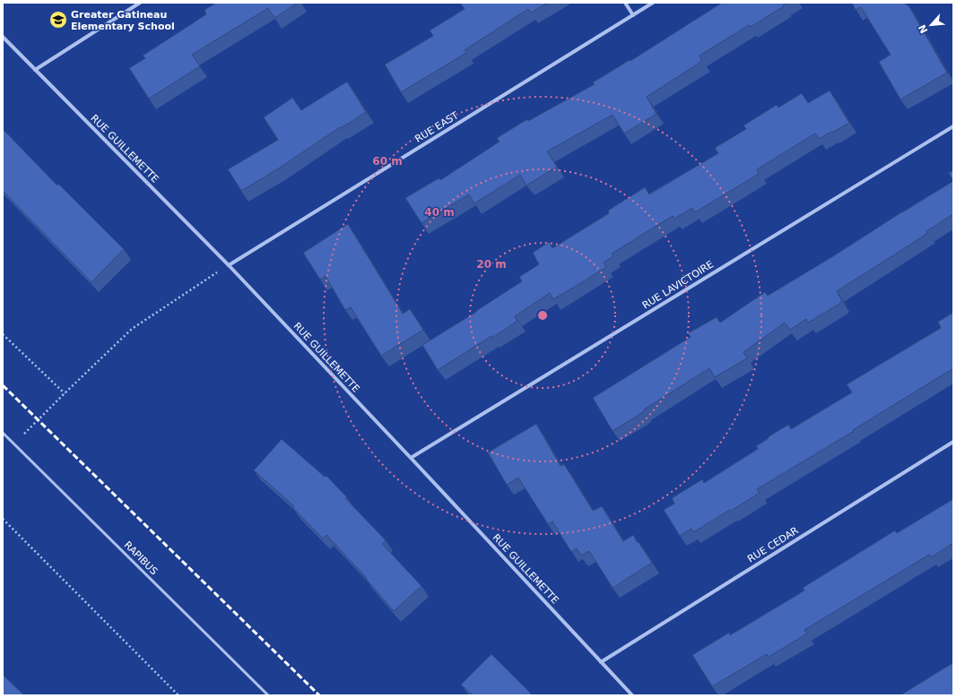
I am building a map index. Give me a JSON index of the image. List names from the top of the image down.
{
  "streets": {
    "street": [
      "RUE EAST",
      "RUE GUILLEMETTE",
      "RUE LAVICTOIRE",
      "RUE CEDAR"
    ],
    "lane": ["RAPIBUS"]
  },
  "crossings": [
    ["RUE EAST", "RUE GUILLEMETTE"],
    ["RUE GUILLEMETTE", "RUE LAVICTOIRE"],
    ["RUE GUILLEMETTE", "RUE CEDAR"]
  ],
  "places": {
    "school or university": ["Greater Gatineau Elementary School"]
  },
  "north": "bottom left",
  "rings": ["60 m", "40 m", "20 m"]
}
